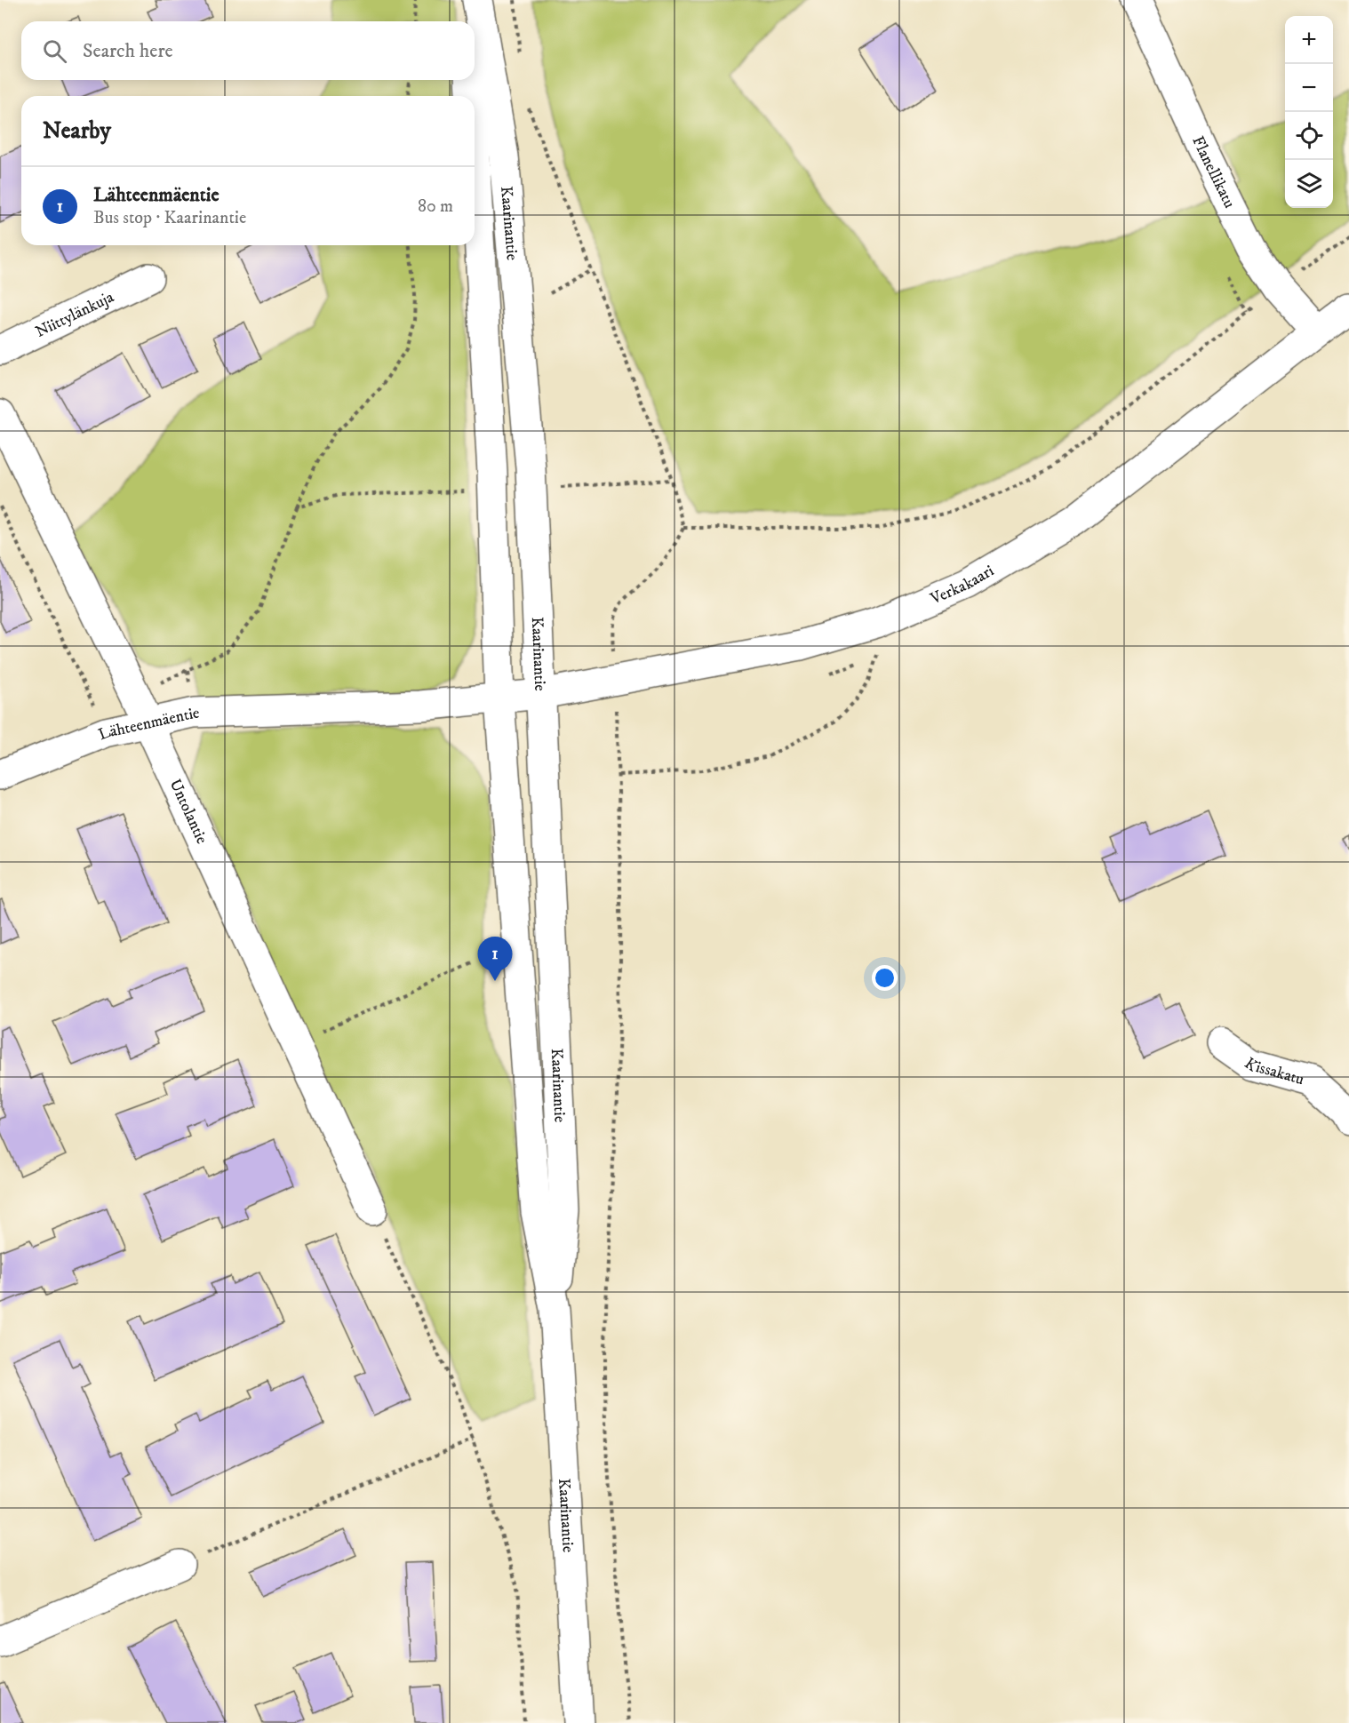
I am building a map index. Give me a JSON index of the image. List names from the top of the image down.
{
  "streets": {
    "street": [
      "Flanellikatu",
      "Kaarinantie",
      "Niittylänkuja",
      "Verkakaari",
      "Lähteenmäentie",
      "Untolantie",
      "Kissakatu"
    ]
  },
  "crossings": [
    ["Flanellikatu", "Verkakaari"],
    ["Kaarinantie", "Verkakaari"],
    ["Kaarinantie", "Lähteenmäentie"],
    ["Verkakaari", "Lähteenmäentie"],
    ["Lähteenmäentie", "Untolantie"]
  ],
  "page": {
    "map_buttons": ["+", "−"],
    "search": "Search here",
    "heading": "Nearby",
    "list": [
      {
        "mark": "1",
        "name": "Lähteenmäentie",
        "note": "Bus stop · Kaarinantie",
        "value": "80 m"
      }
    ],
    "pins": "1"
  }
}
